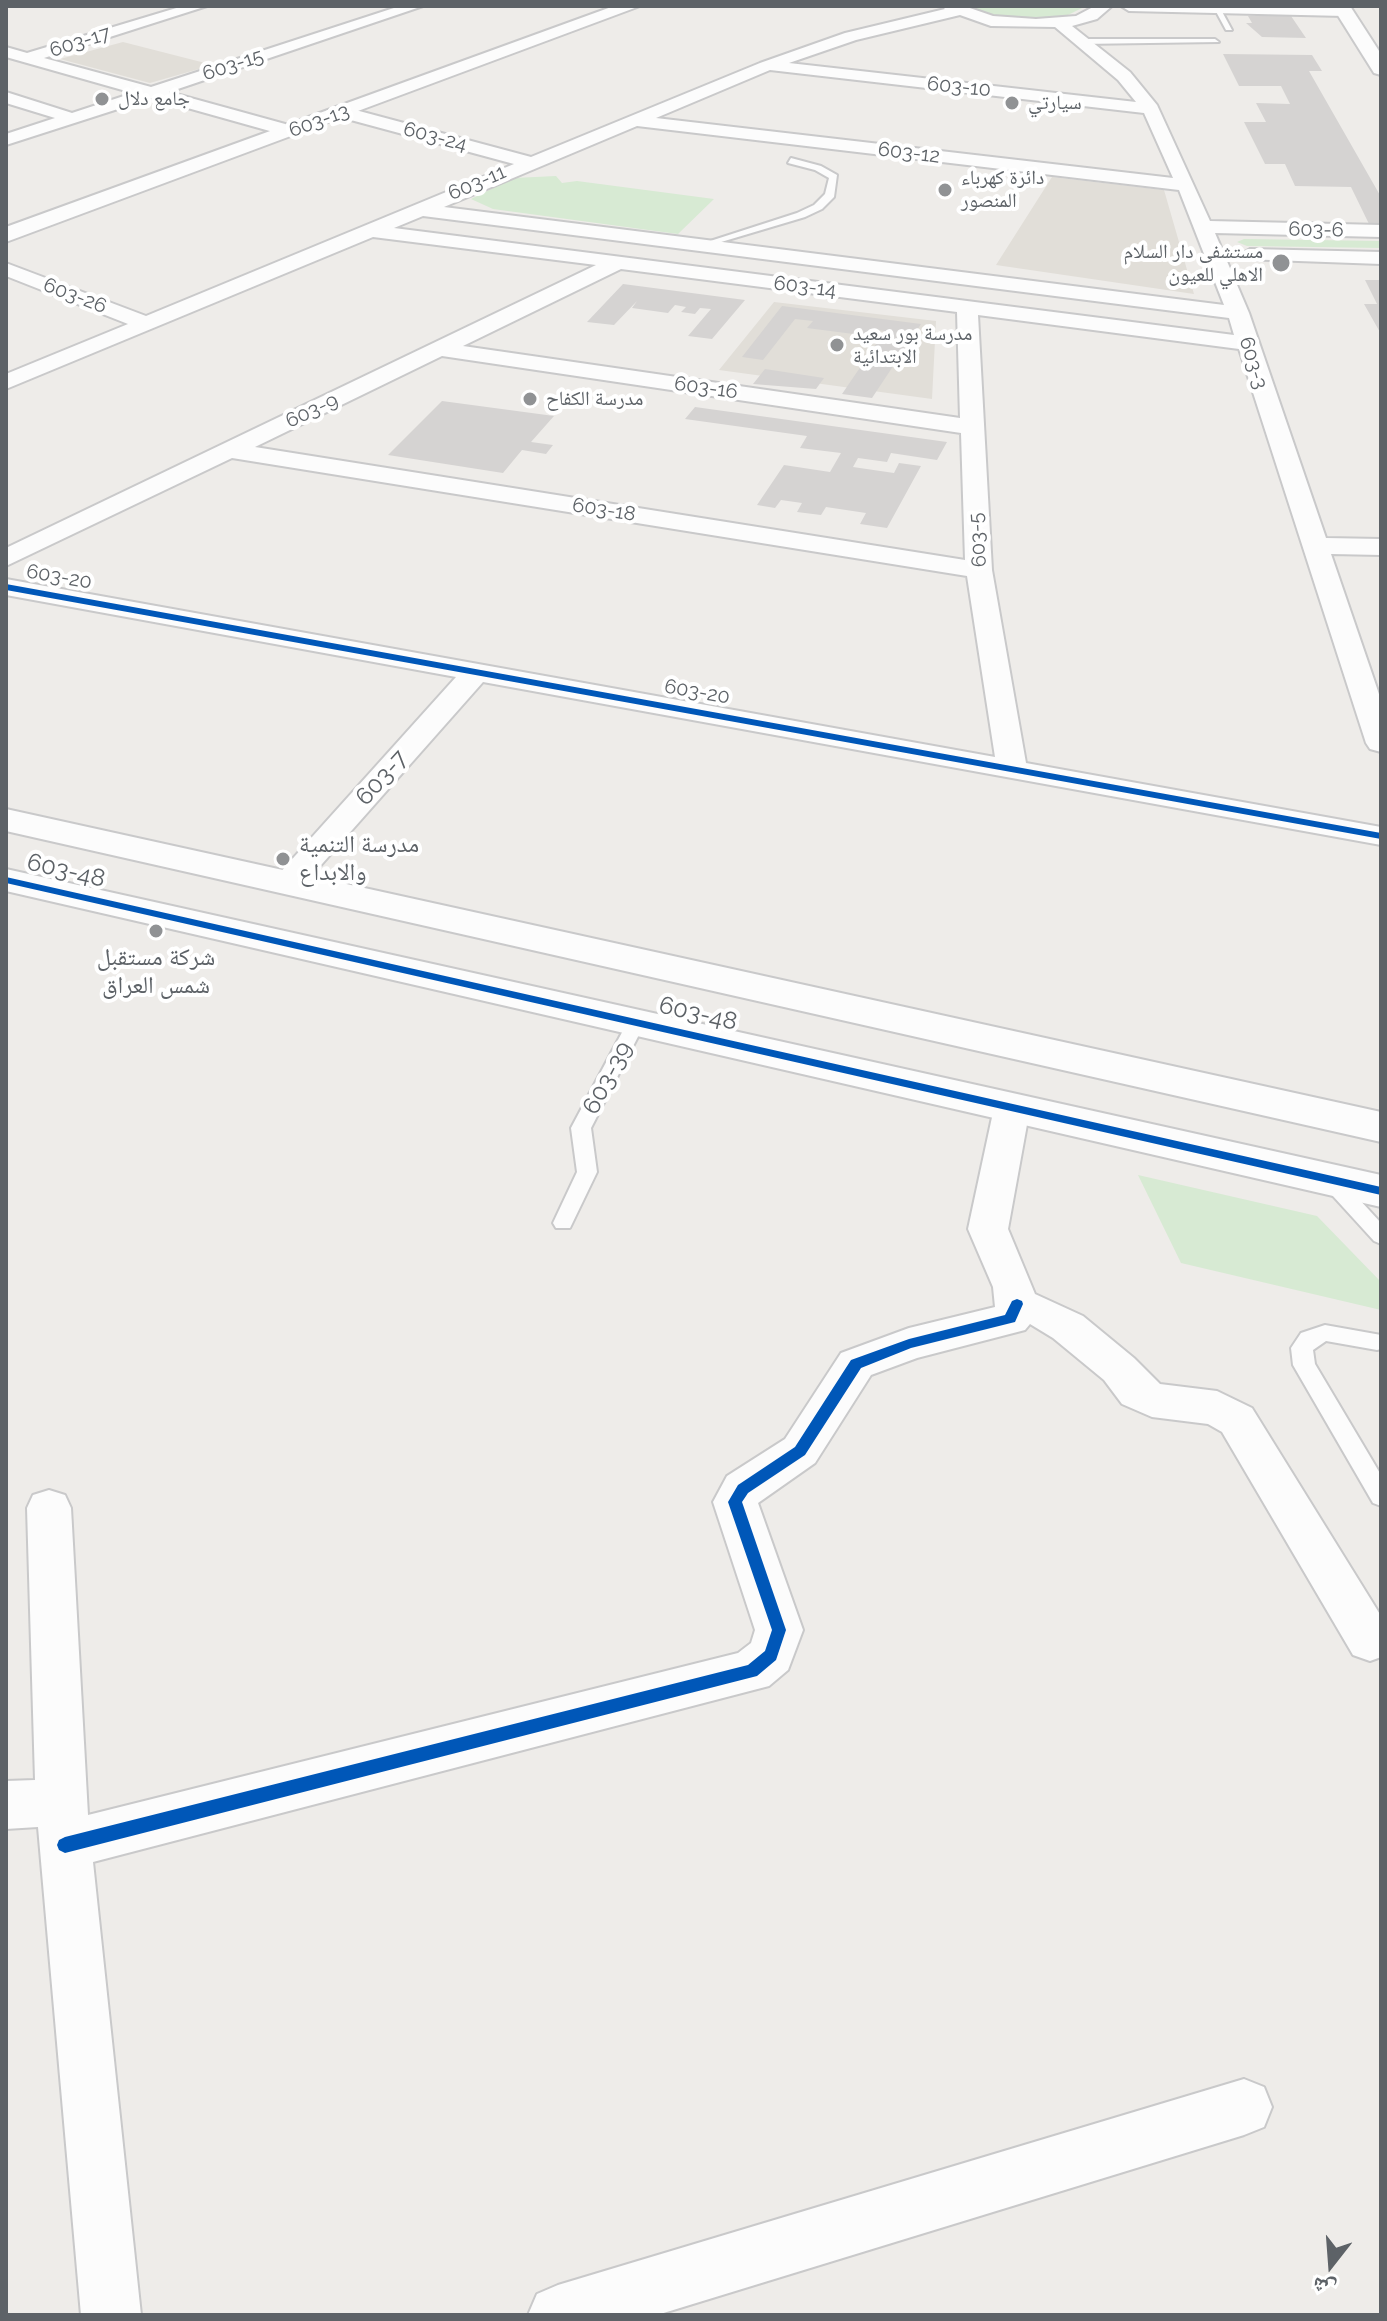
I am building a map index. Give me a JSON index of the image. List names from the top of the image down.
{
  "streets": {
    "street": [
      "603-17",
      "603-15",
      "603-10",
      "603-13",
      "603-24",
      "603-12",
      "603-11",
      "603-6",
      "603-14",
      "603-26",
      "603-3",
      "603-16",
      "603-9",
      "603-18",
      "603-5",
      "603-20",
      "603-7",
      "603-48"
    ],
    "lane": ["603-39"]
  },
  "crossings": [
    ["603-10", "603-11"],
    ["603-10", "603-3"],
    ["603-13", "603-24"],
    ["603-24", "603-11"],
    ["603-12", "603-11"],
    ["603-12", "603-3"],
    ["603-11", "603-14"],
    ["603-11", "603-26"],
    ["603-6", "603-3"],
    ["603-14", "603-3"],
    ["603-14", "603-9"],
    ["603-14", "603-5"],
    ["603-16", "603-9"],
    ["603-16", "603-5"],
    ["603-9", "603-18"],
    ["603-18", "603-5"],
    ["603-5", "603-20"],
    ["603-20", "603-7"],
    ["603-7", "603-48"],
    ["603-48", "603-39"]
  ],
  "places": [
    "جامع دلال",
    "سيارتي",
    "دائرة كهرباء المنصور",
    "مستشفى دار السلام الاهلي للعيون",
    "مدرسة بور سعيد الابتدائية",
    "مدرسة الكفاح",
    "مدرسة التنمية والابداع",
    "شركة مستقبل شمس العراق"
  ],
  "north": "bottom"
}
